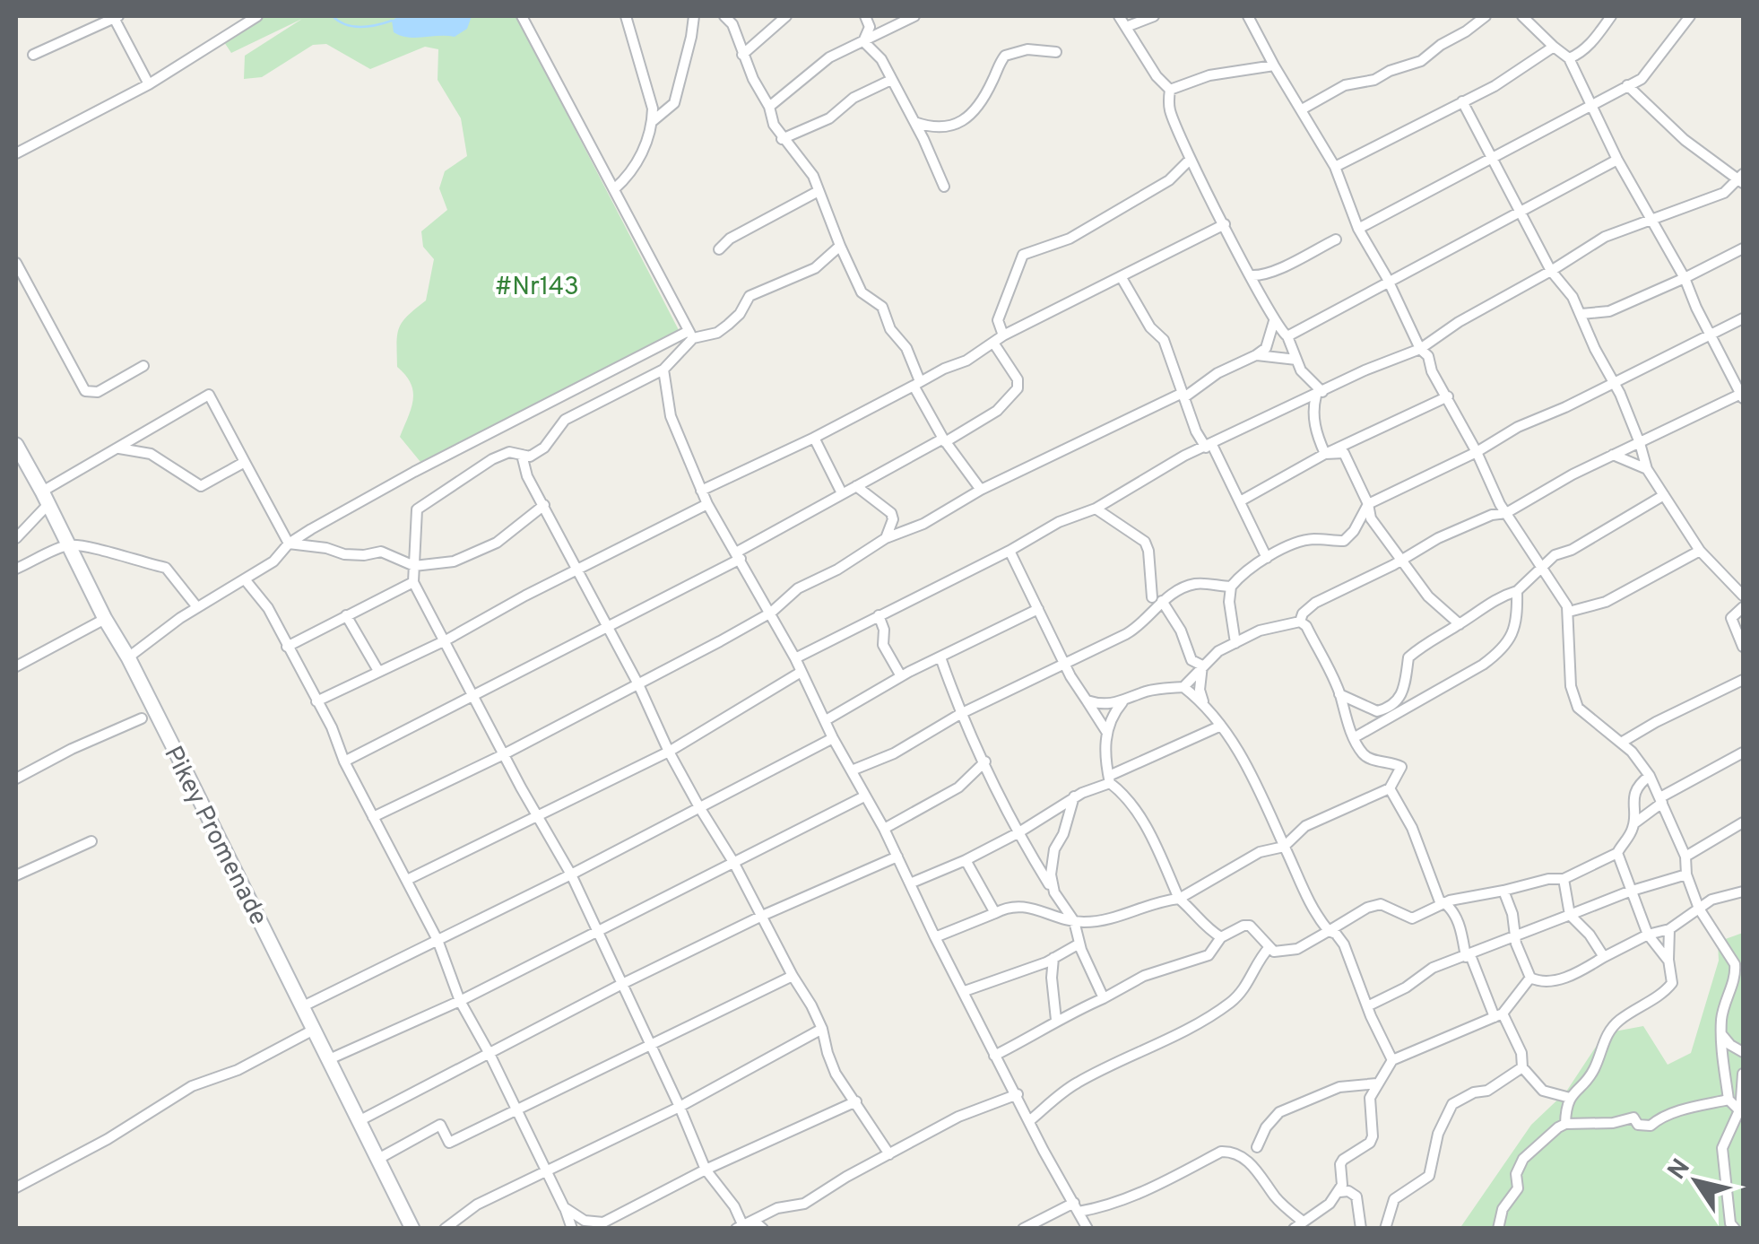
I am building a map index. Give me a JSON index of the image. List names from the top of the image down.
{
  "streets": {
    "street": ["Pikey Promenade"]
  },
  "parks": ["#Nr143"],
  "north": "top left"
}
